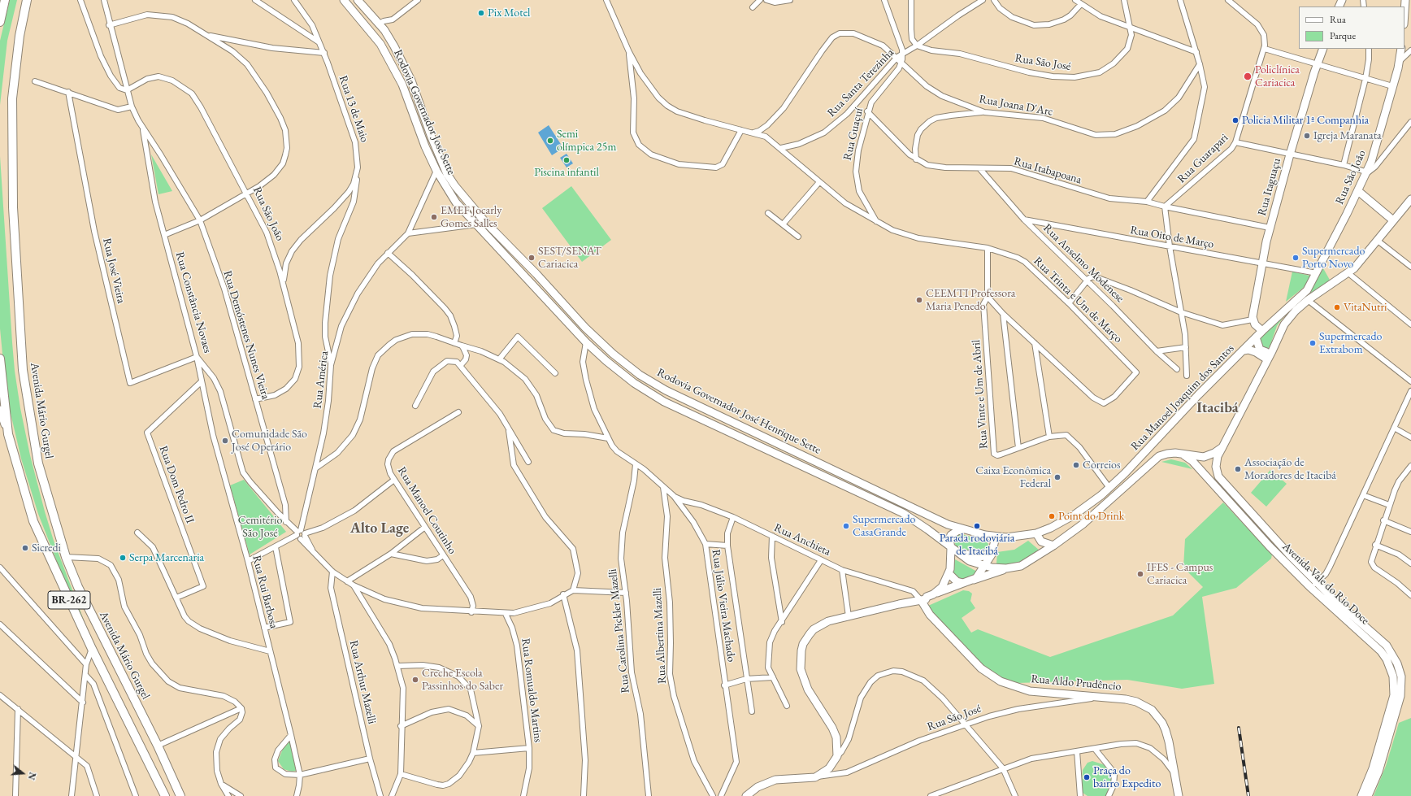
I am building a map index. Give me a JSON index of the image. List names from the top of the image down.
{
  "streets": {
    "main road": [
      "Rodovia Governador José Sette",
      "Rua São João",
      "Rua Itaguaçu",
      "Rua Manoel Joaquim dos Santos",
      "Avenida Mário Gurgel",
      "Rodovia Governador José Henrique Sette",
      "Avenida Vale do Rio Doce",
      "BR-262",
      "Rua Aldo Prudêncio"
    ],
    "street": [
      "Rua São José",
      "Rua Santa Terezinha",
      "Rua Joana D'Arc",
      "Rua 13 de Maio",
      "Rua Guaçuí",
      "Rua Guarapari",
      "Rua Itabapoana",
      "Rua Oito de Março",
      "Rua Anselmo Modenese",
      "Rua José Vieira",
      "Rua Trinta e Um de Março",
      "Rua Constância Novaes",
      "Rua Demóstenes Nunes Vieira",
      "Rua América",
      "Rua Vinte e Um de Abril",
      "Rua Dom Pedro II",
      "Rua Manoel Coutinho",
      "Rua Anchieta",
      "Rua Rui Barbosa",
      "Rua Júlio Vieira Machado",
      "Rua Carolina Pickler Mazelli",
      "Rua Albertina Mazelli",
      "Rua Arthur Mazelli",
      "Rua Romualdo Martins"
    ]
  },
  "crossings": [
    ["Rua São José", "Rua Santa Terezinha"],
    ["Rua São José", "Rua Aldo Prudêncio"],
    ["Rua Santa Terezinha", "Rua Joana D'Arc"],
    ["Rua Santa Terezinha", "Rua Guaçuí"],
    ["Rua Santa Terezinha", "Rua Trinta e Um de Março"],
    ["Rua Joana D'Arc", "Rua Guaçuí"],
    ["Rua Joana D'Arc", "Rua Trinta e Um de Março"],
    ["Rua 13 de Maio", "Rua São João"],
    ["Rodovia Governador José Sette", "Rua América"],
    ["Rodovia Governador José Sette", "Rodovia Governador José Henrique Sette"],
    ["Rua Guaçuí", "Rua Itabapoana"],
    ["Rua Guaçuí", "Rua Trinta e Um de Março"],
    ["Rua Guarapari", "Rua Itabapoana"],
    ["Rua Itabapoana", "Rua Itaguaçu"],
    ["Rua Itabapoana", "Rua Anselmo Modenese"],
    ["Rua São João", "Rua Oito de Março"],
    ["Rua São João", "Rua Demóstenes Nunes Vieira"],
    ["Rua São João", "Rua Manoel Joaquim dos Santos"],
    ["Rua Itaguaçu", "Rua Oito de Março"],
    ["Rua Oito de Março", "Rua Anselmo Modenese"],
    ["Rua José Vieira", "Rua Constância Novaes"],
    ["Rua José Vieira", "Rua Rui Barbosa"],
    ["Rua Trinta e Um de Março", "Rua Vinte e Um de Abril"],
    ["Rua Constância Novaes", "Rua Demóstenes Nunes Vieira"],
    ["Rua Constância Novaes", "Rua América"],
    ["Rua Constância Novaes", "Rua Rui Barbosa"],
    ["Rua Constância Novaes", "Rua Arthur Mazelli"],
    ["Rua Vinte e Um de Abril", "Rua Manoel Joaquim dos Santos"],
    ["Rua Manoel Joaquim dos Santos", "Rodovia Governador José Henrique Sette"],
    ["Rua Manoel Joaquim dos Santos", "Avenida Vale do Rio Doce"],
    ["Rodovia Governador José Henrique Sette", "Rua Júlio Vieira Machado"],
    ["Rua Dom Pedro II", "Rua Rui Barbosa"],
    ["Rua Anchieta", "Rua Júlio Vieira Machado"],
    ["Rua Anchieta", "Rua Aldo Prudêncio"],
    ["Rua Júlio Vieira Machado", "Rua Carolina Pickler Mazelli"],
    ["Rua Júlio Vieira Machado", "Rua Albertina Mazelli"]
  ],
  "districts": ["Itacibá", "Alto Lage"],
  "parks": ["Cemitério São José"],
  "places": [
    "Pix Motel",
    "Policlínica Cariacica",
    "Policia Militar 1ª Companhia",
    "Igreja Maranata",
    "Semi olímpica 25m",
    "Piscina infantil",
    "EMEF Jocarly Gomes Salles",
    "SEST/SENAT Cariacica",
    "Supermercado Porto Novo",
    "CEEMTI Professora Maria Penedo",
    "VitaNutri",
    "Supermercado Extrabom",
    "Comunidade São José Operário",
    "Correios",
    "Associação de Moradores de Itacibá",
    "Caixa Econômica Federal",
    "Point do Drink",
    "Supermercado CasaGrande",
    "Parada rodoviária de Itacibá",
    "Sicredi",
    "Serpa Marcenaria",
    "IFES - Campus Cariacica",
    "Creche Escola Passinhos do Saber",
    "Praça do bairro Expedito"
  ],
  "legend": ["Rua", "Parque"],
  "north": "right"
}
